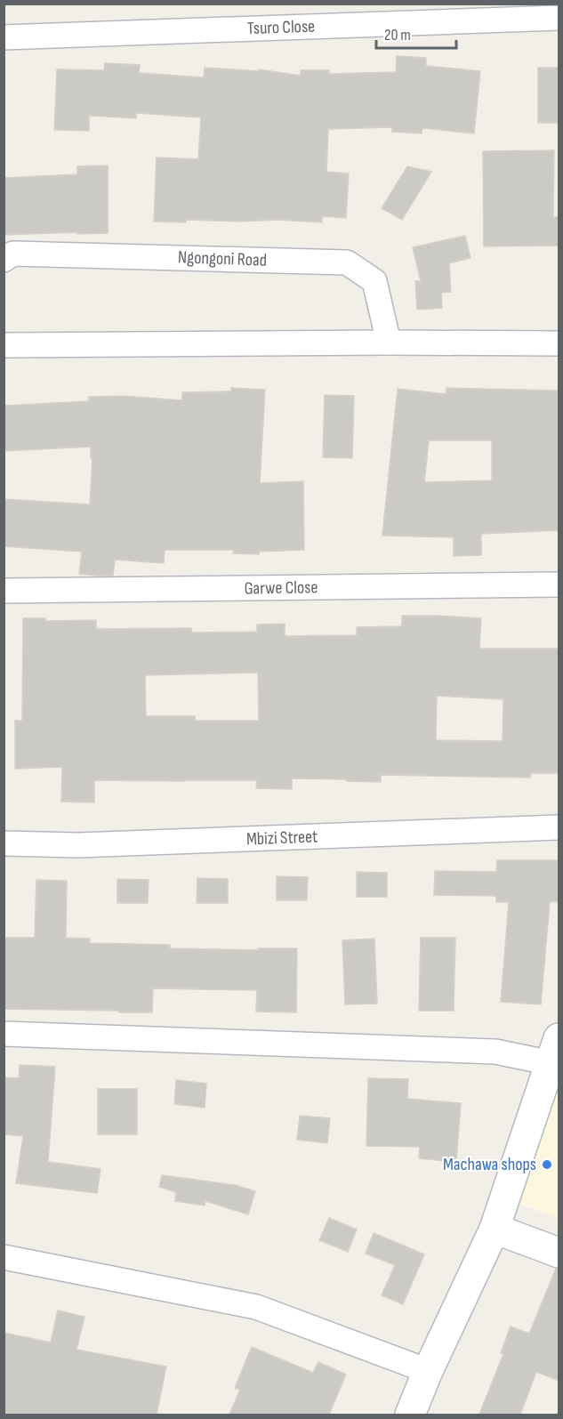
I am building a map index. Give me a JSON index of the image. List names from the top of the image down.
{
  "streets": {
    "street": [
      "Tsuro Close",
      "Ngongoni Road",
      "Garwe Close",
      "Mbizi Street"
    ]
  },
  "places": ["Machawa shops"],
  "scale_bar": "20 m"
}
